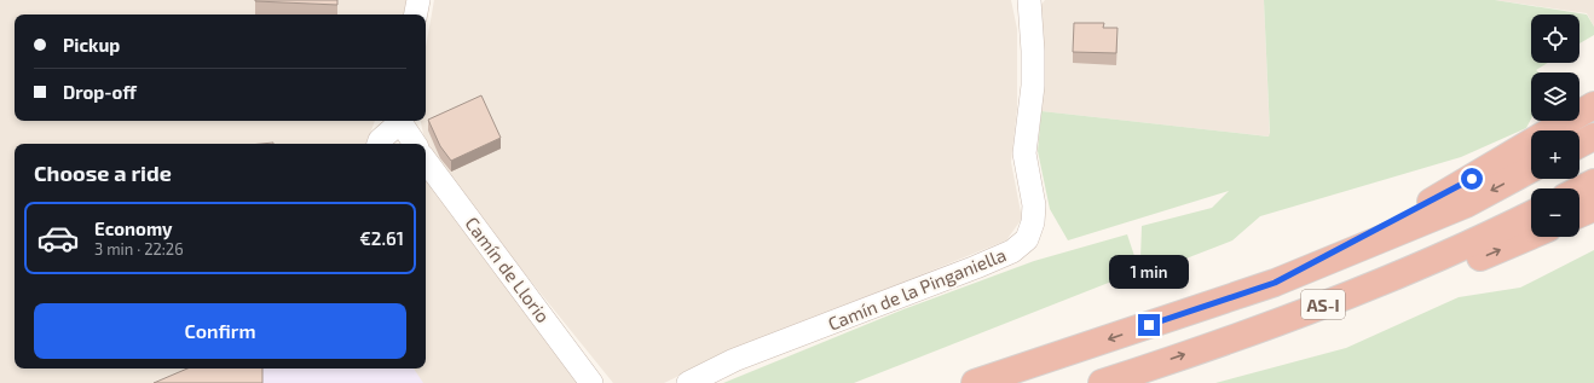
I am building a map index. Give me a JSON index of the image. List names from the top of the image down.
{
  "streets": {
    "highway": ["AS-I"],
    "street": ["Camín de Llorio", "Camín de la Pinganiella"]
  },
  "page": {
    "map_buttons": ["+", "−"],
    "banner": ["Pickup", "Drop-off"],
    "heading": "Choose a ride",
    "list": [
      {
        "name": "Economy",
        "note": "3 min · 22:26",
        "value": "€2.61"
      }
    ],
    "bubble": "1 min",
    "buttons": "Confirm"
  }
}
